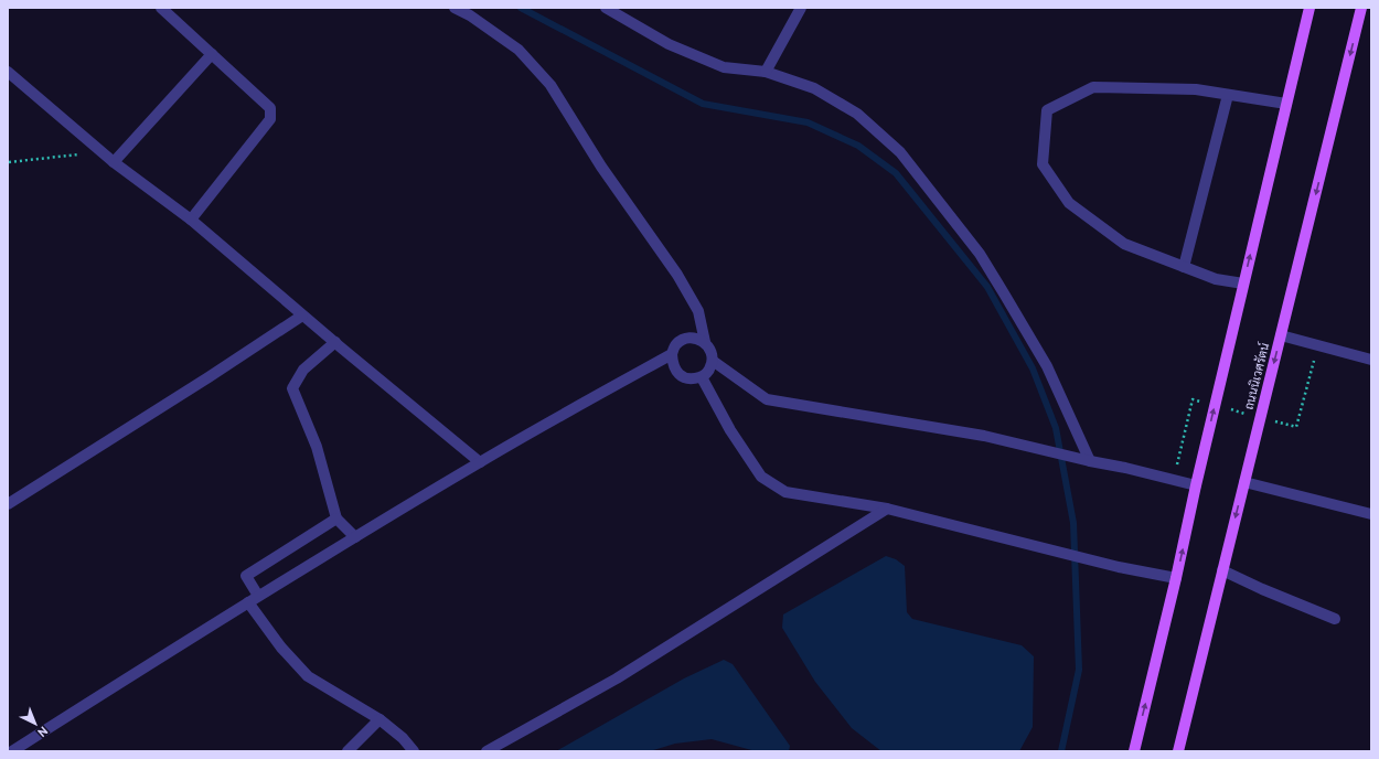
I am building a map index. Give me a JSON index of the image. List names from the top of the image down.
{
  "streets": {
    "main road": ["ถนนนิเวศรัตน์"]
  },
  "north": "bottom right"
}
